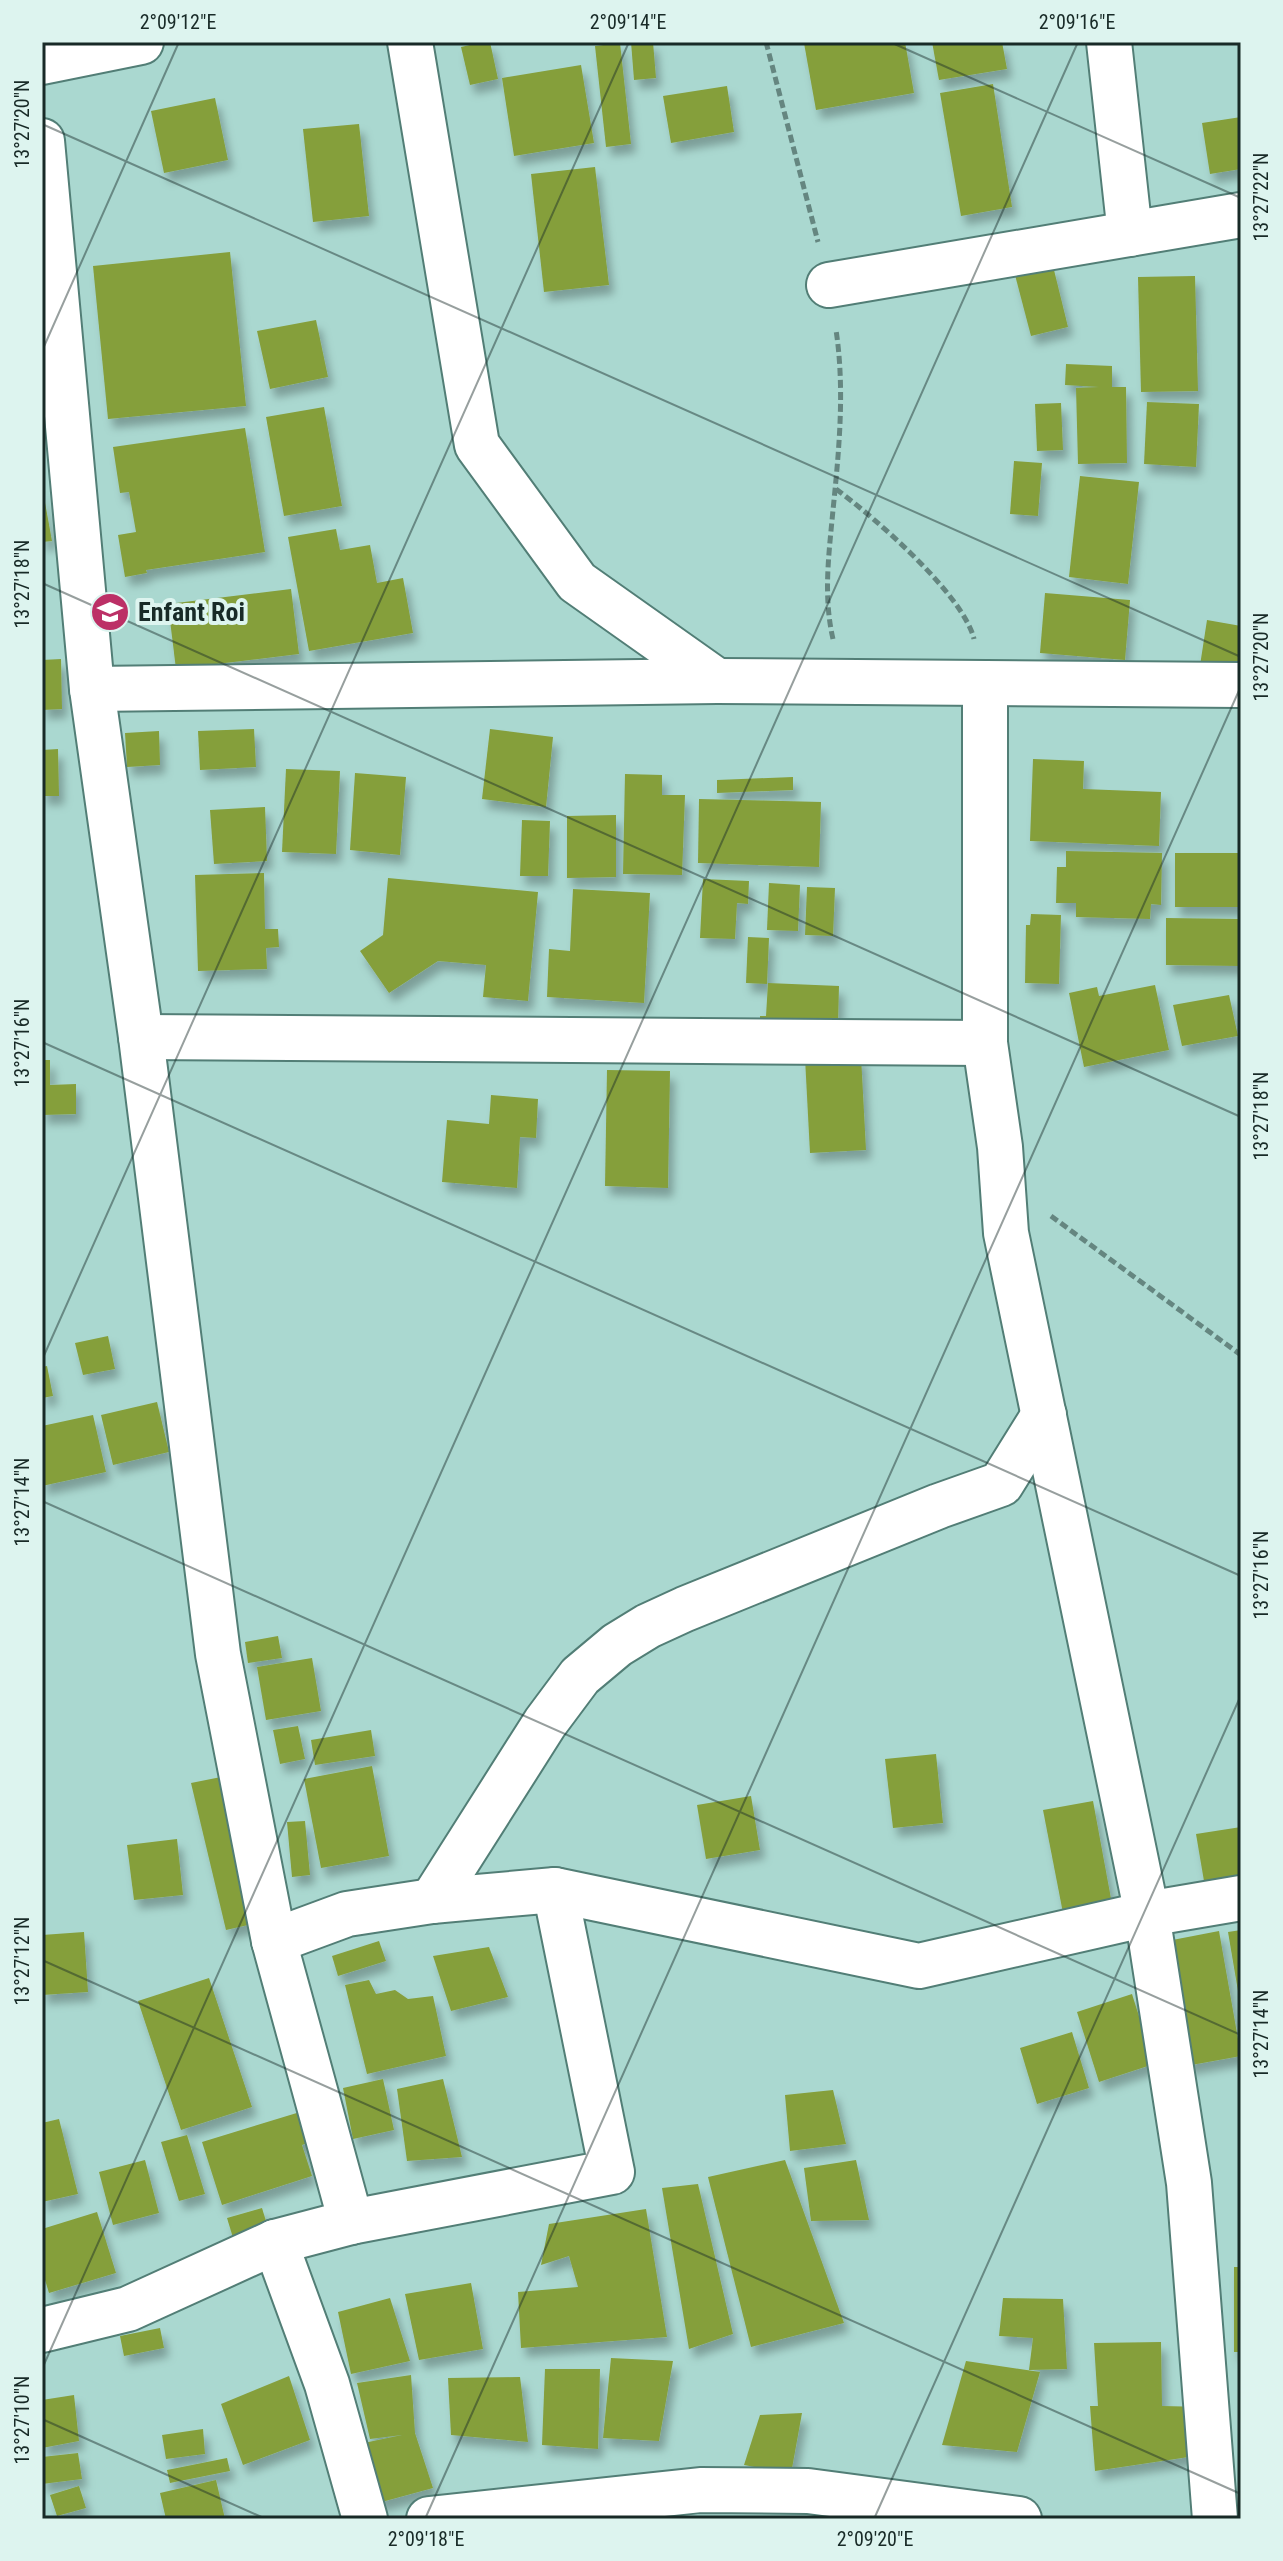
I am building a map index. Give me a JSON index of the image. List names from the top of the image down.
{
  "places": {
    "school or university": ["Enfant Roi"]
  },
  "coordinates": [
    "2°09'12\"E",
    "2°09'14\"E",
    "2°09'16\"E",
    "13°27'20\"N",
    "13°27'22\"N",
    "13°27'18\"N",
    "13°27'16\"N",
    "13°27'14\"N",
    "13°27'12\"N",
    "13°27'10\"N",
    "2°09'18\"E",
    "2°09'20\"E"
  ]
}
